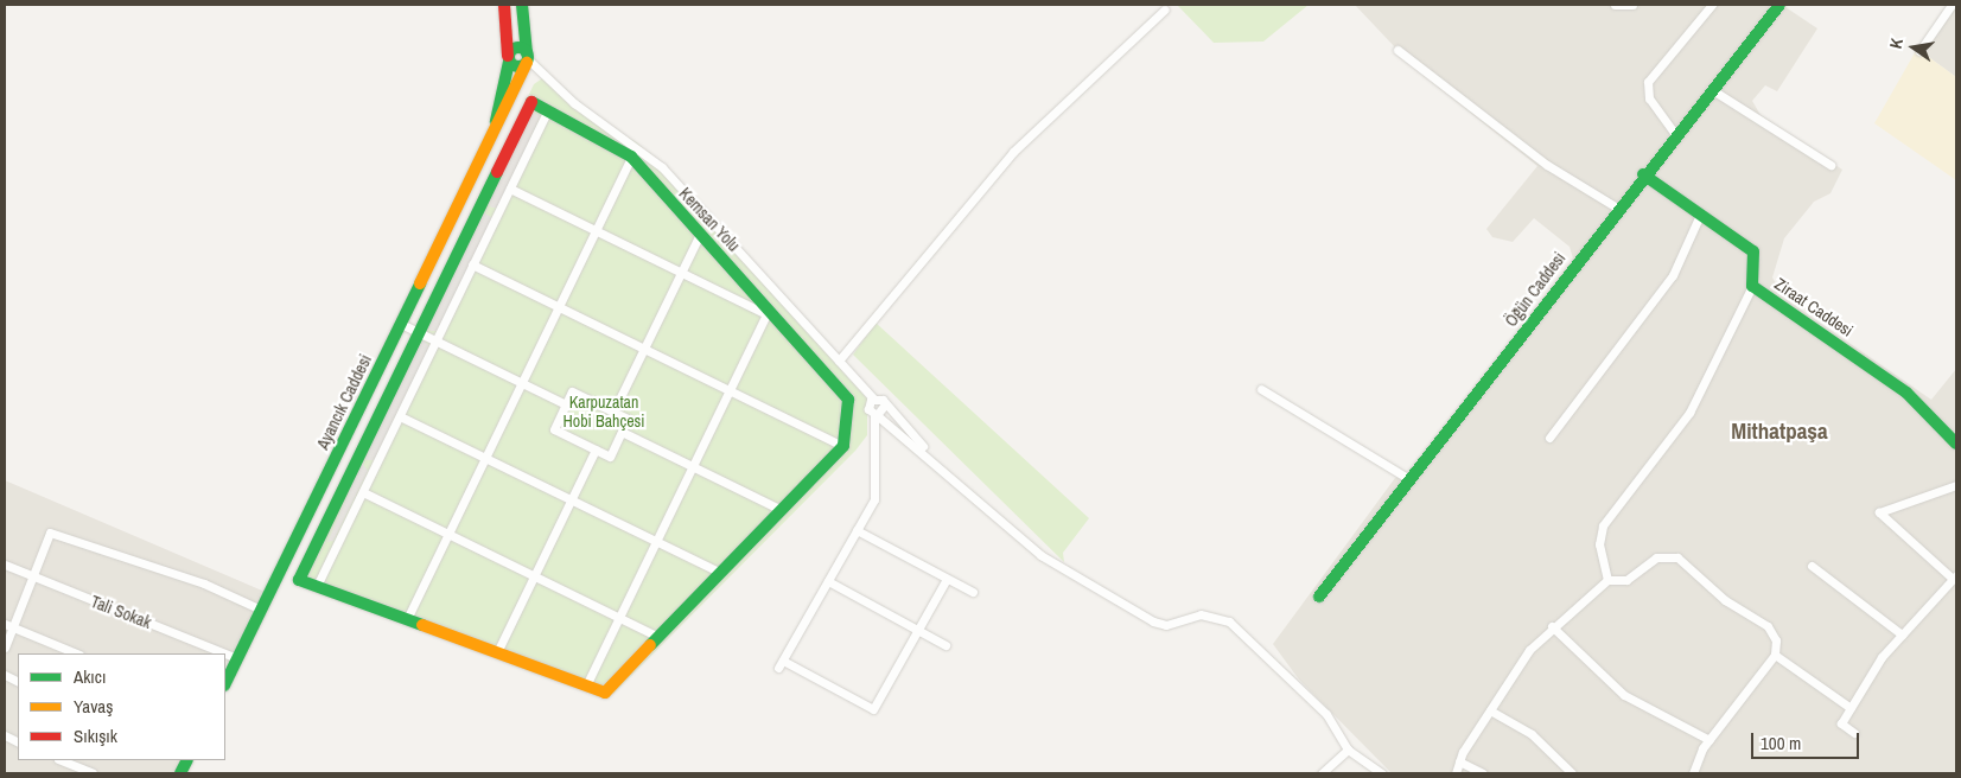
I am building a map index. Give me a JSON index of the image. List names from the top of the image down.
{
  "streets": {
    "street": [
      "Kemsan Yolu",
      "Öğün Caddesi",
      "Ziraat Caddesi",
      "Ayancık Caddesi",
      "Tali Sokak"
    ]
  },
  "crossings": [
    ["Kemsan Yolu", "Ayancık Caddesi"],
    ["Öğün Caddesi", "Ziraat Caddesi"],
    ["Ayancık Caddesi", "Tali Sokak"]
  ],
  "districts": ["Mithatpaşa"],
  "parks": ["Karpuzatan Hobi Bahçesi"],
  "legend": ["Akıcı", "Yavaş", "Sıkışık"],
  "scale_bar": "100 m",
  "north": "left"
}
